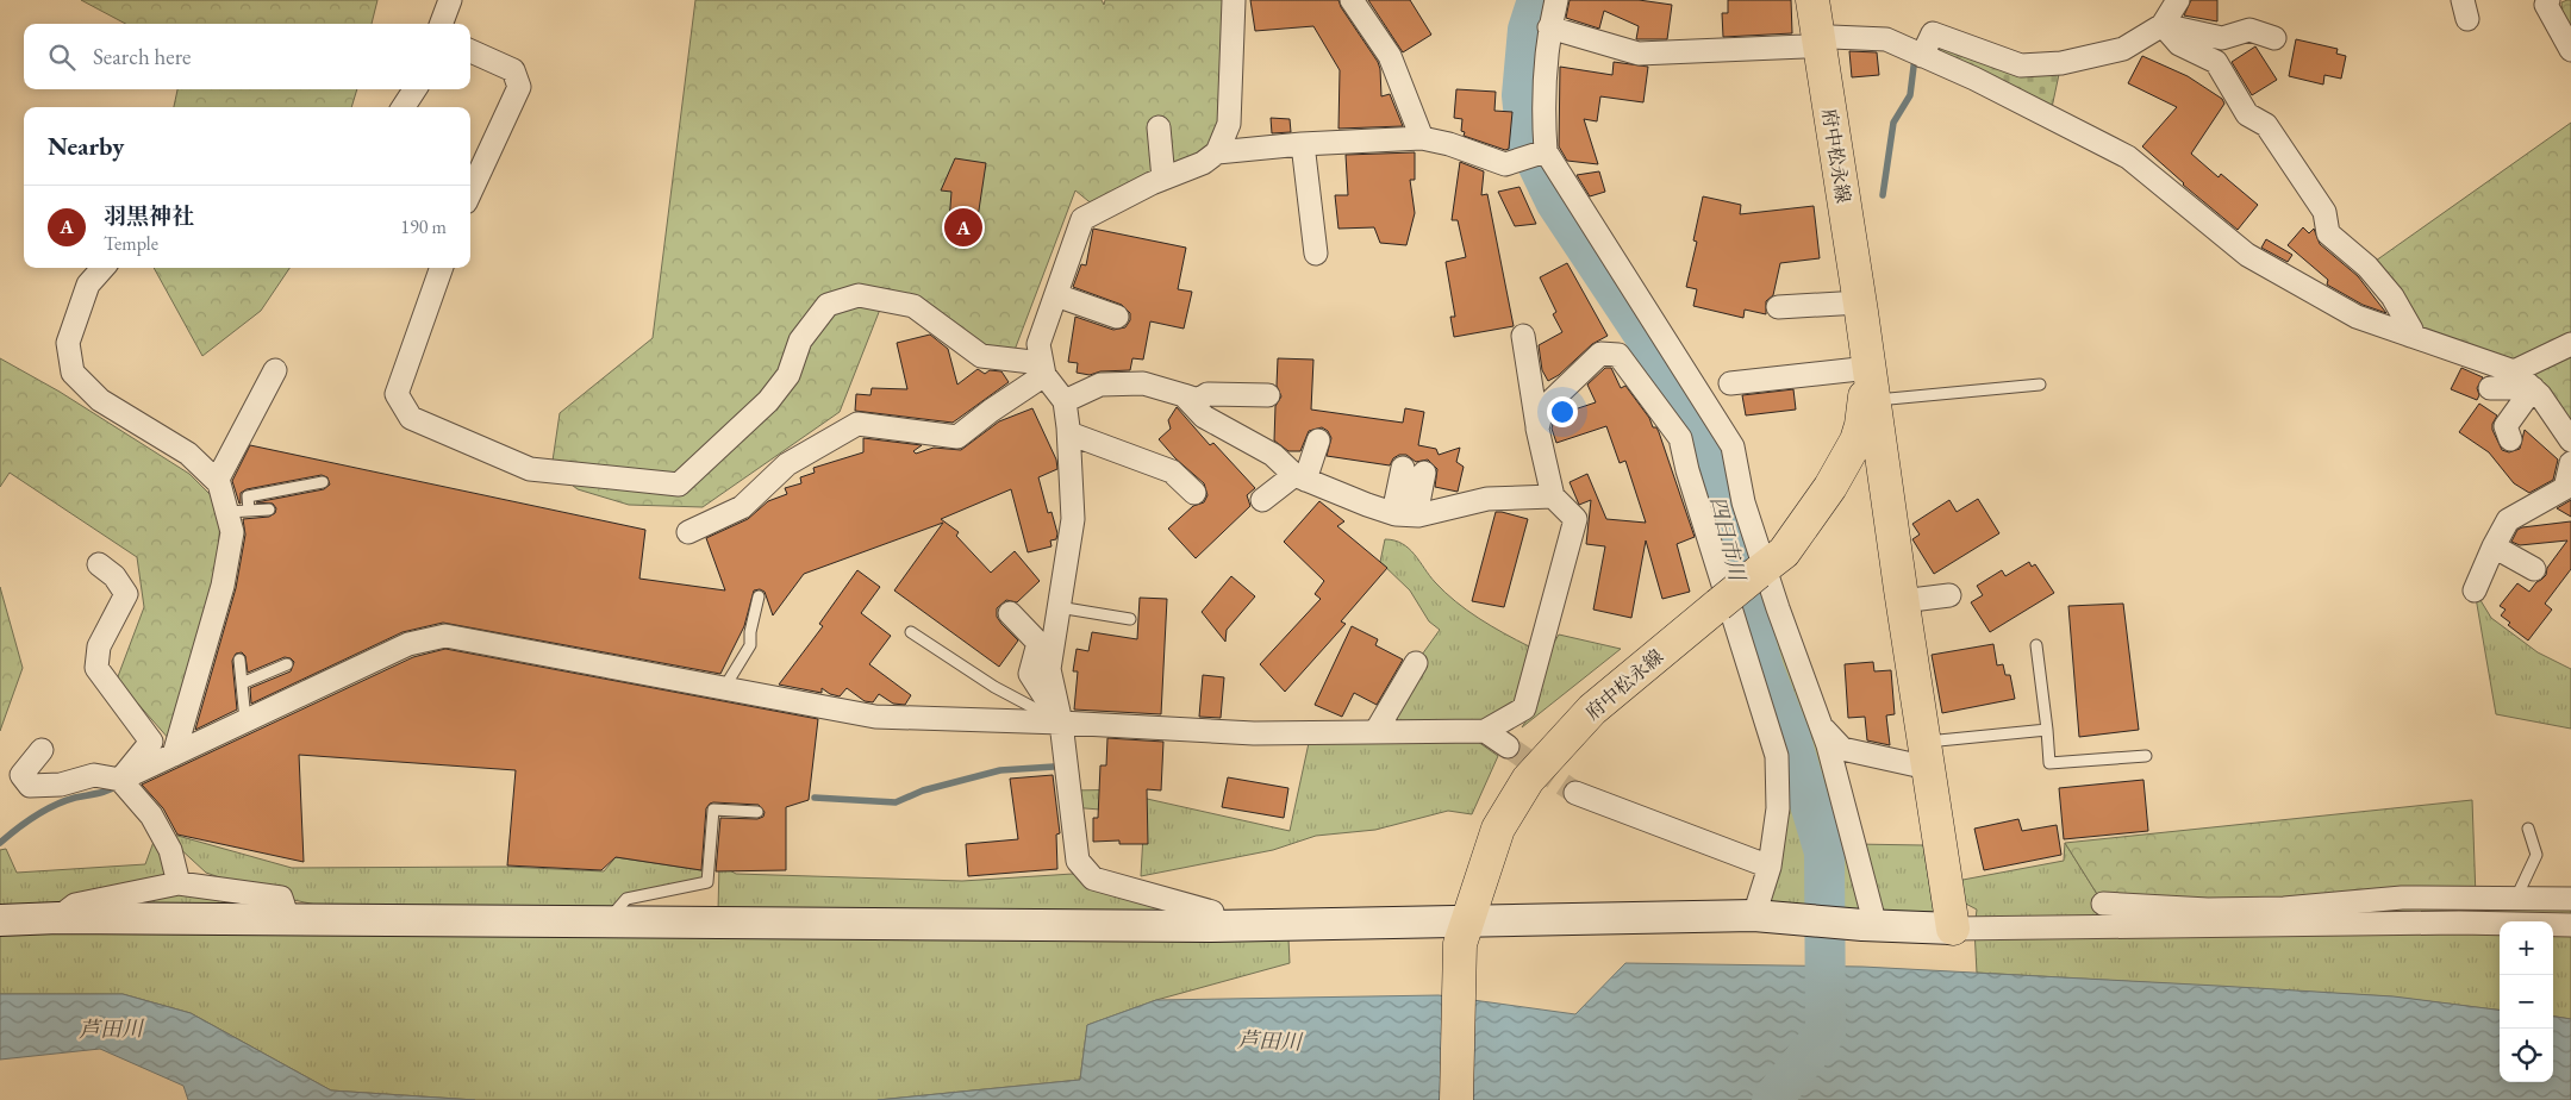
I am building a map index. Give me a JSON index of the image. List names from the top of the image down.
{
  "streets": {
    "main road": ["府中松永線"]
  },
  "water": ["四日市川", "芦田川"],
  "page": {
    "search": "Search here",
    "heading": "Nearby",
    "list": [
      {
        "mark": "A",
        "name": "羽黒神社",
        "note": "Temple",
        "value": "190 m"
      }
    ],
    "pins": "A",
    "map_buttons": ["+", "−"]
  }
}
